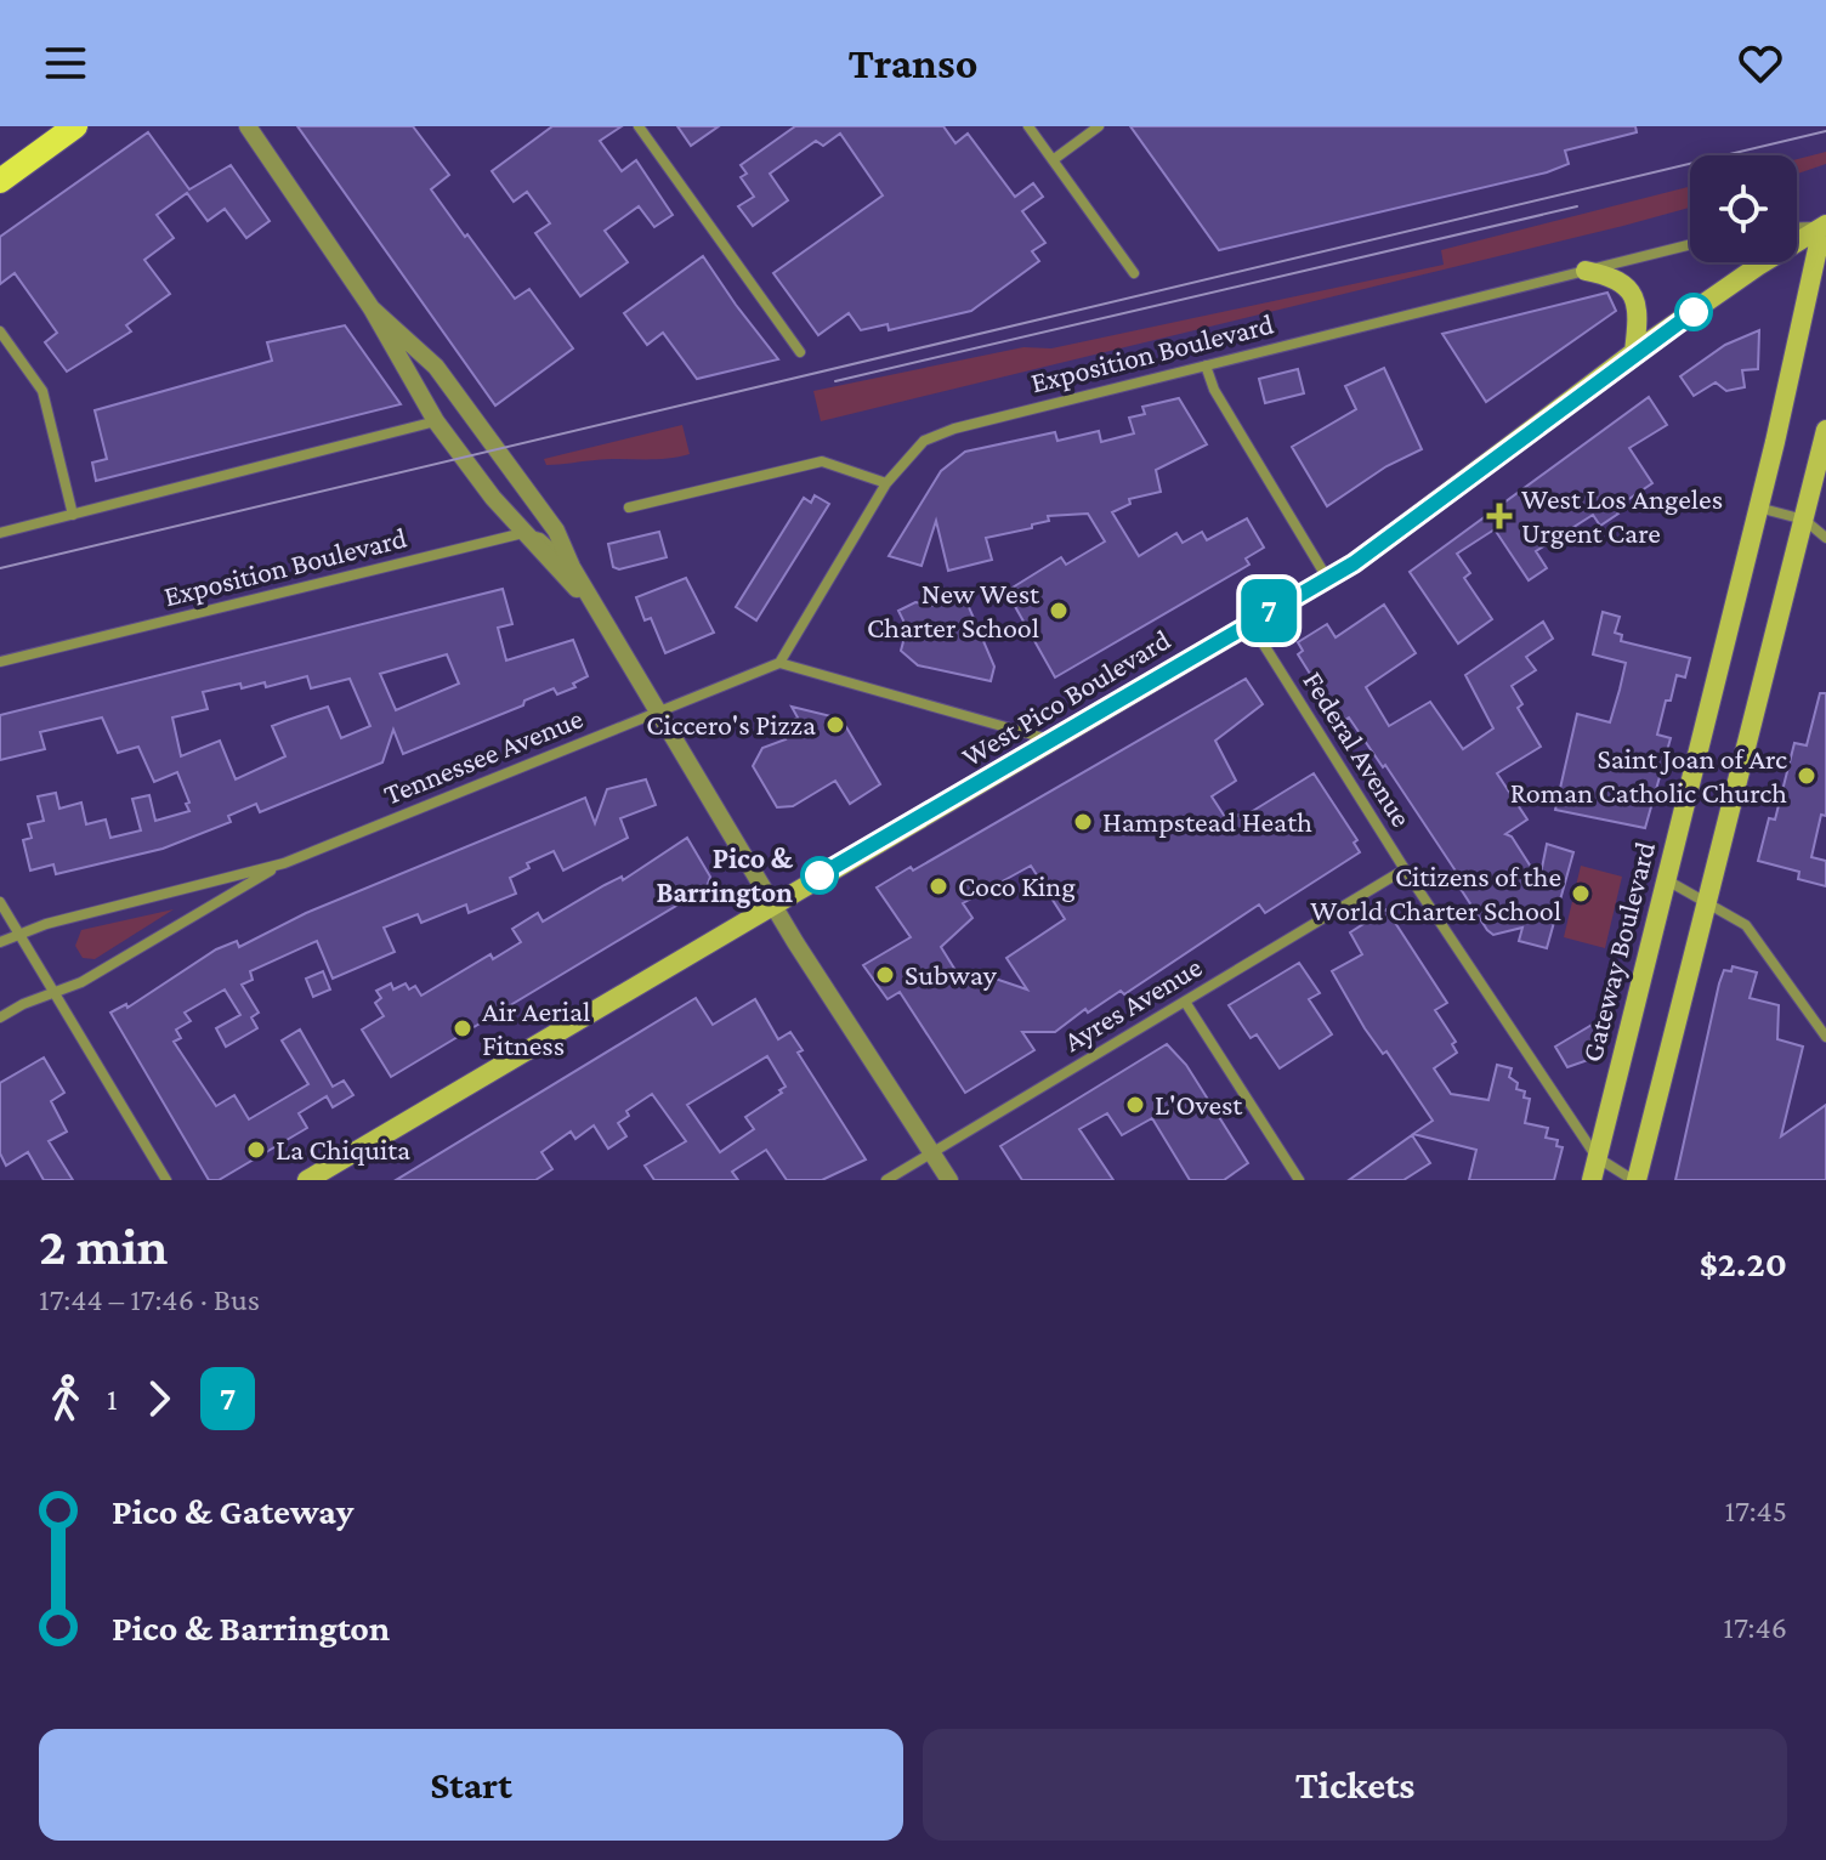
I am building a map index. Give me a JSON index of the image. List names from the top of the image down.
{
  "streets": {
    "main road": ["West Pico Boulevard", "Gateway Boulevard"],
    "street": [
      "Exposition Boulevard",
      "Federal Avenue",
      "Tennessee Avenue",
      "Ayres Avenue"
    ]
  },
  "crossings": [
    ["West Pico Boulevard", "Federal Avenue"],
    ["West Pico Boulevard", "Gateway Boulevard"],
    ["Federal Avenue", "Gateway Boulevard"],
    ["Federal Avenue", "Ayres Avenue"]
  ],
  "places": {
    "health": ["West Los Angeles Urgent Care"],
    "other": [
      "New West Charter School",
      "Ciccero's Pizza",
      "Saint Joan of Arc Roman Catholic Church",
      "Hampstead Heath",
      "Pico & Barrington",
      "Coco King",
      "Citizens of the World Charter School",
      "Subway",
      "Air Aerial Fitness",
      "L'Ovest",
      "La Chiquita"
    ]
  },
  "lines": ["bus line 7"],
  "page": {
    "header": "Transo",
    "on_map": "7",
    "heading": ["2 min", "17:44 – 17:46 · Bus", "$2.20"],
    "legs": ["1", "7"],
    "list": [
      {
        "name": "Pico & Gateway",
        "value": "17:45"
      },
      {
        "name": "Pico & Barrington",
        "value": "17:46"
      }
    ],
    "buttons": ["Start", "Tickets"]
  }
}
